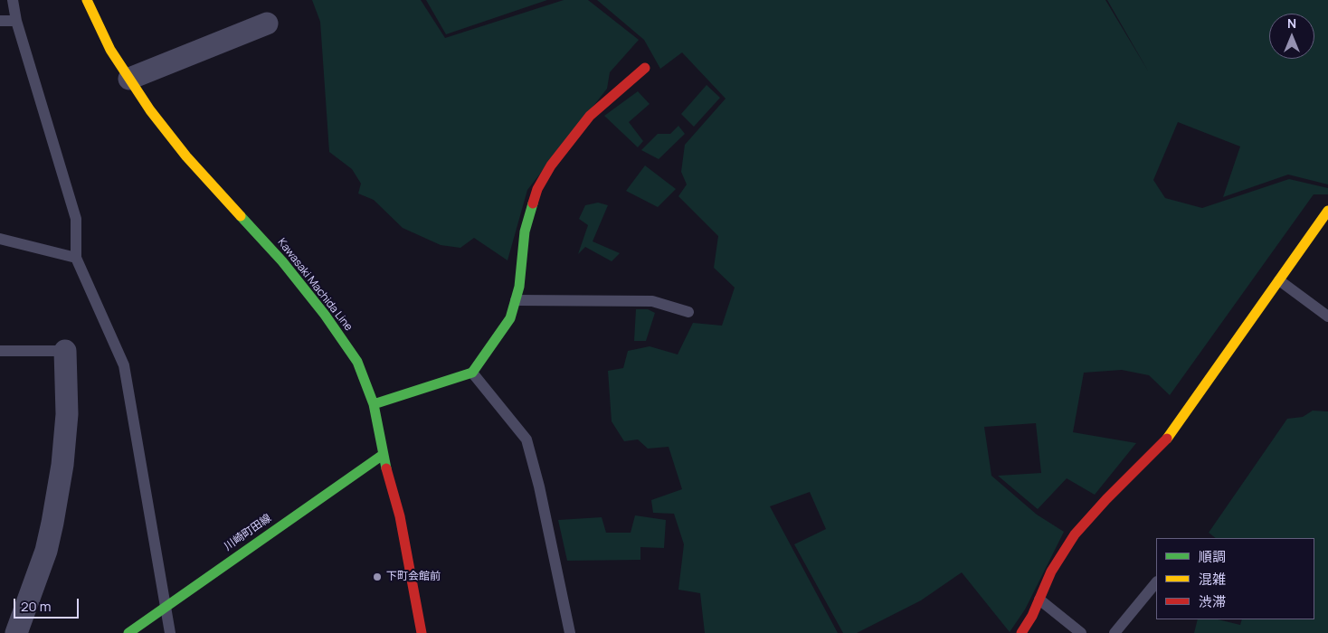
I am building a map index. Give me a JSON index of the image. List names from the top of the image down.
{
  "streets": {
    "main road": ["Kawasaki Machida Line", "川崎町田線"]
  },
  "crossings": [
    ["Kawasaki Machida Line", "川崎町田線"]
  ],
  "places": ["下町会館前"],
  "legend": ["順調", "混雑", "渋滞"],
  "scale_bar": "20 m",
  "north": "top"
}
